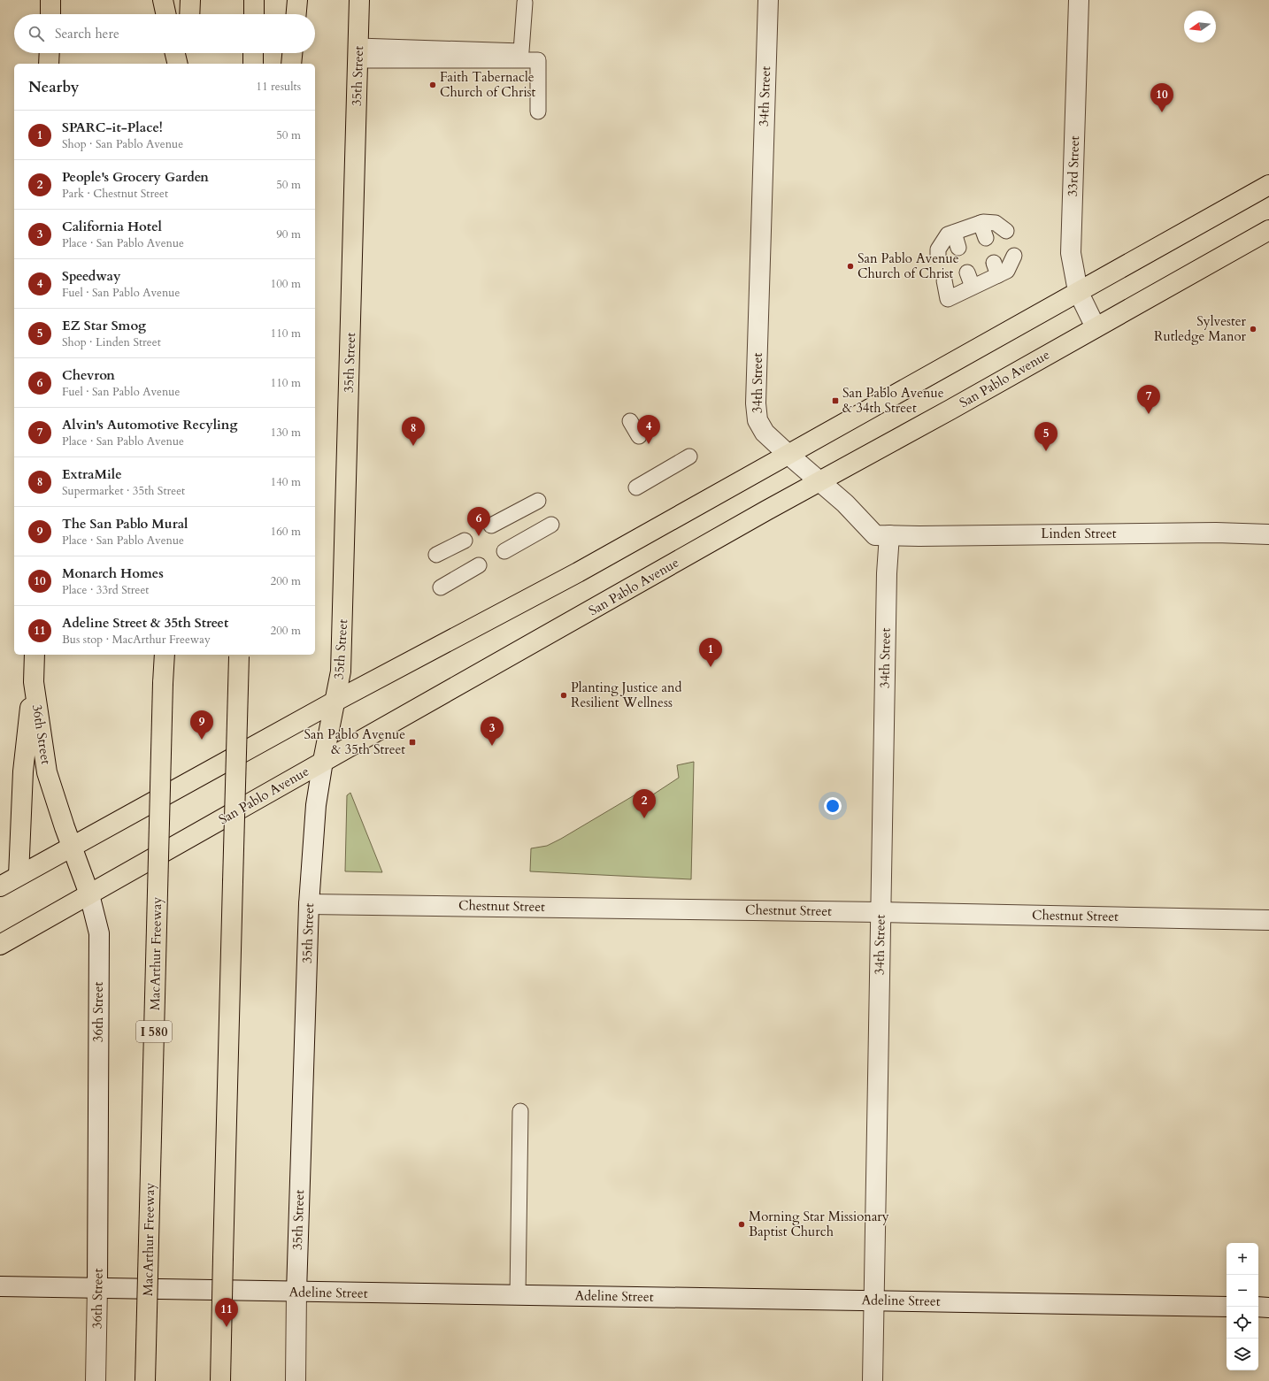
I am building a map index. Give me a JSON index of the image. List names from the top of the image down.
{
  "streets": {
    "main road": [
      "35th Street",
      "San Pablo Avenue",
      "36th Street",
      "MacArthur Freeway",
      "I 580"
    ],
    "street": [
      "34th Street",
      "33rd Street",
      "Linden Street",
      "Chestnut Street",
      "Adeline Street"
    ]
  },
  "crossings": [
    ["35th Street", "San Pablo Avenue"],
    ["35th Street", "Chestnut Street"],
    ["35th Street", "Adeline Street"],
    ["34th Street", "San Pablo Avenue"],
    ["34th Street", "Linden Street"],
    ["34th Street", "Chestnut Street"],
    ["34th Street", "Adeline Street"],
    ["33rd Street", "San Pablo Avenue"],
    ["San Pablo Avenue", "36th Street"],
    ["36th Street", "Adeline Street"]
  ],
  "places": {
    "other": [
      "Faith Tabernacle Church of Christ",
      "San Pablo Avenue Church of Christ",
      "Sylvester Rutledge Manor",
      "Planting Justice and Resilient Wellness",
      "Morning Star Missionary Baptist Church"
    ],
    "transit": ["San Pablo Avenue & 34th Street", "San Pablo Avenue & 35th Street"]
  },
  "north": "left",
  "page": {
    "search": "Search here",
    "heading": ["Nearby", "11 results"],
    "pins": [
      "10",
      "7",
      "4",
      "8",
      "5",
      "6",
      "1",
      "9",
      "3",
      "2",
      "11"
    ],
    "list": [
      {
        "mark": "1",
        "name": "SPARC-it-Place!",
        "note": "Shop · San Pablo Avenue",
        "value": "50 m"
      },
      {
        "mark": "2",
        "name": "People's Grocery Garden",
        "note": "Park · Chestnut Street",
        "value": "50 m"
      },
      {
        "mark": "3",
        "name": "California Hotel",
        "note": "Place · San Pablo Avenue",
        "value": "90 m"
      },
      {
        "mark": "4",
        "name": "Speedway",
        "note": "Fuel · San Pablo Avenue",
        "value": "100 m"
      },
      {
        "mark": "5",
        "name": "EZ Star Smog",
        "note": "Shop · Linden Street",
        "value": "110 m"
      },
      {
        "mark": "6",
        "name": "Chevron",
        "note": "Fuel · San Pablo Avenue",
        "value": "110 m"
      },
      {
        "mark": "7",
        "name": "Alvin's Automotive Recyling",
        "note": "Place · San Pablo Avenue",
        "value": "130 m"
      },
      {
        "mark": "8",
        "name": "ExtraMile",
        "note": "Supermarket · 35th Street",
        "value": "140 m"
      },
      {
        "mark": "9",
        "name": "The San Pablo Mural",
        "note": "Place · San Pablo Avenue",
        "value": "160 m"
      },
      {
        "mark": "10",
        "name": "Monarch Homes",
        "note": "Place · 33rd Street",
        "value": "200 m"
      },
      {
        "mark": "11",
        "name": "Adeline Street & 35th Street",
        "note": "Bus stop · MacArthur Freeway",
        "value": "200 m"
      }
    ],
    "map_buttons": ["+", "−"]
  }
}
